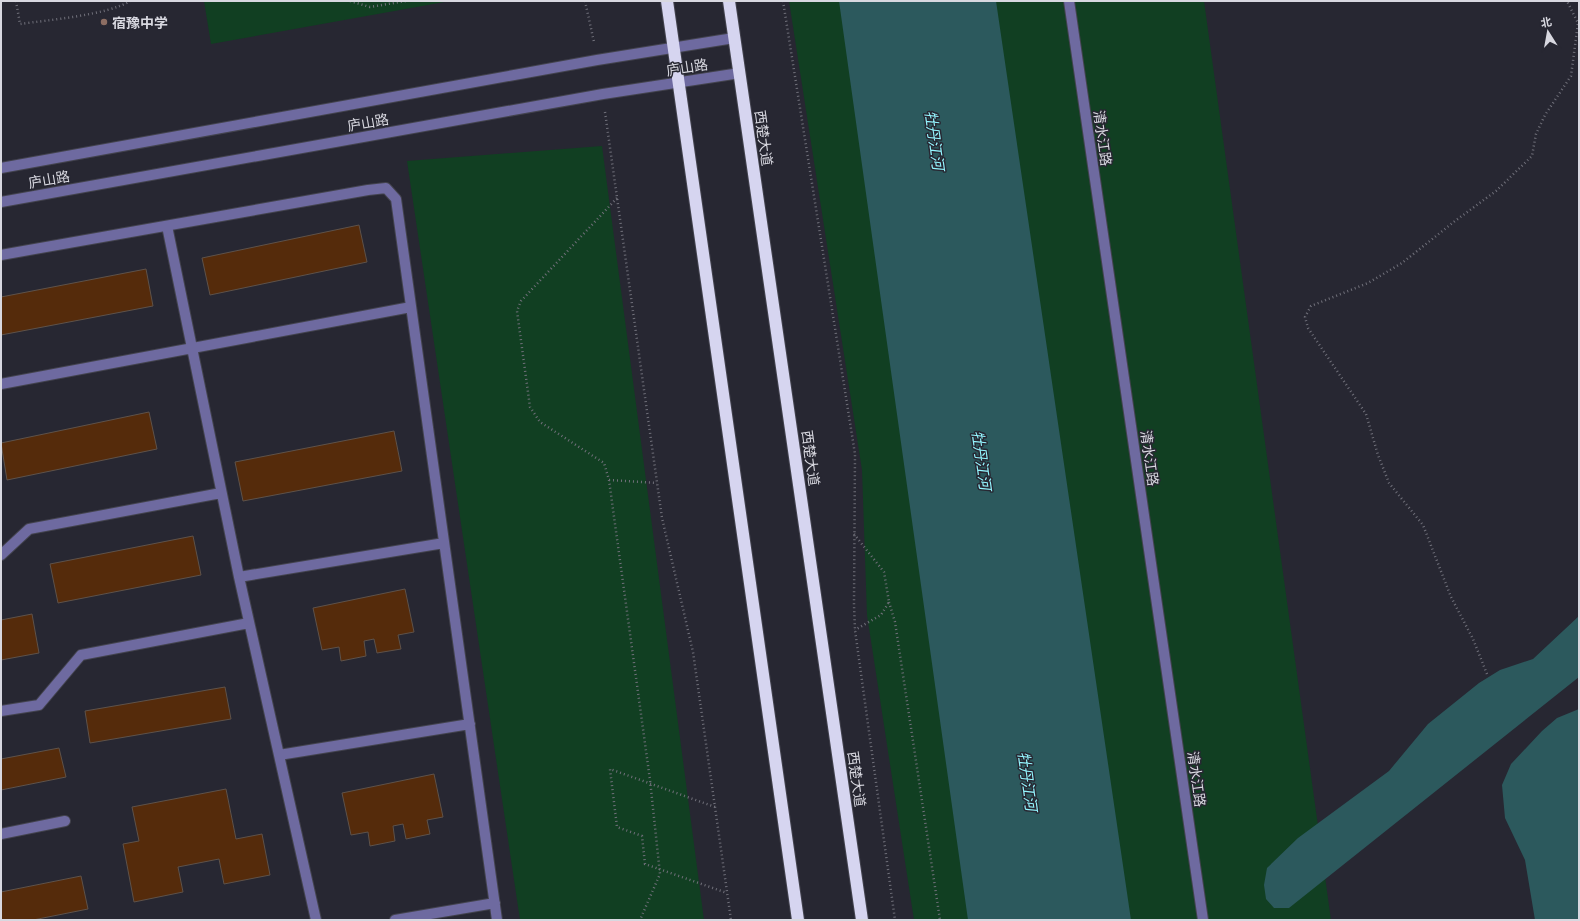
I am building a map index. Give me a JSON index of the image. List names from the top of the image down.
{
  "streets": {
    "highway": ["西楚大道"],
    "street": ["庐山路", "清水江路"]
  },
  "crossings": [
    ["庐山路", "西楚大道"]
  ],
  "water": ["牡丹江河"],
  "places": ["宿豫中学"],
  "north": "top"
}
